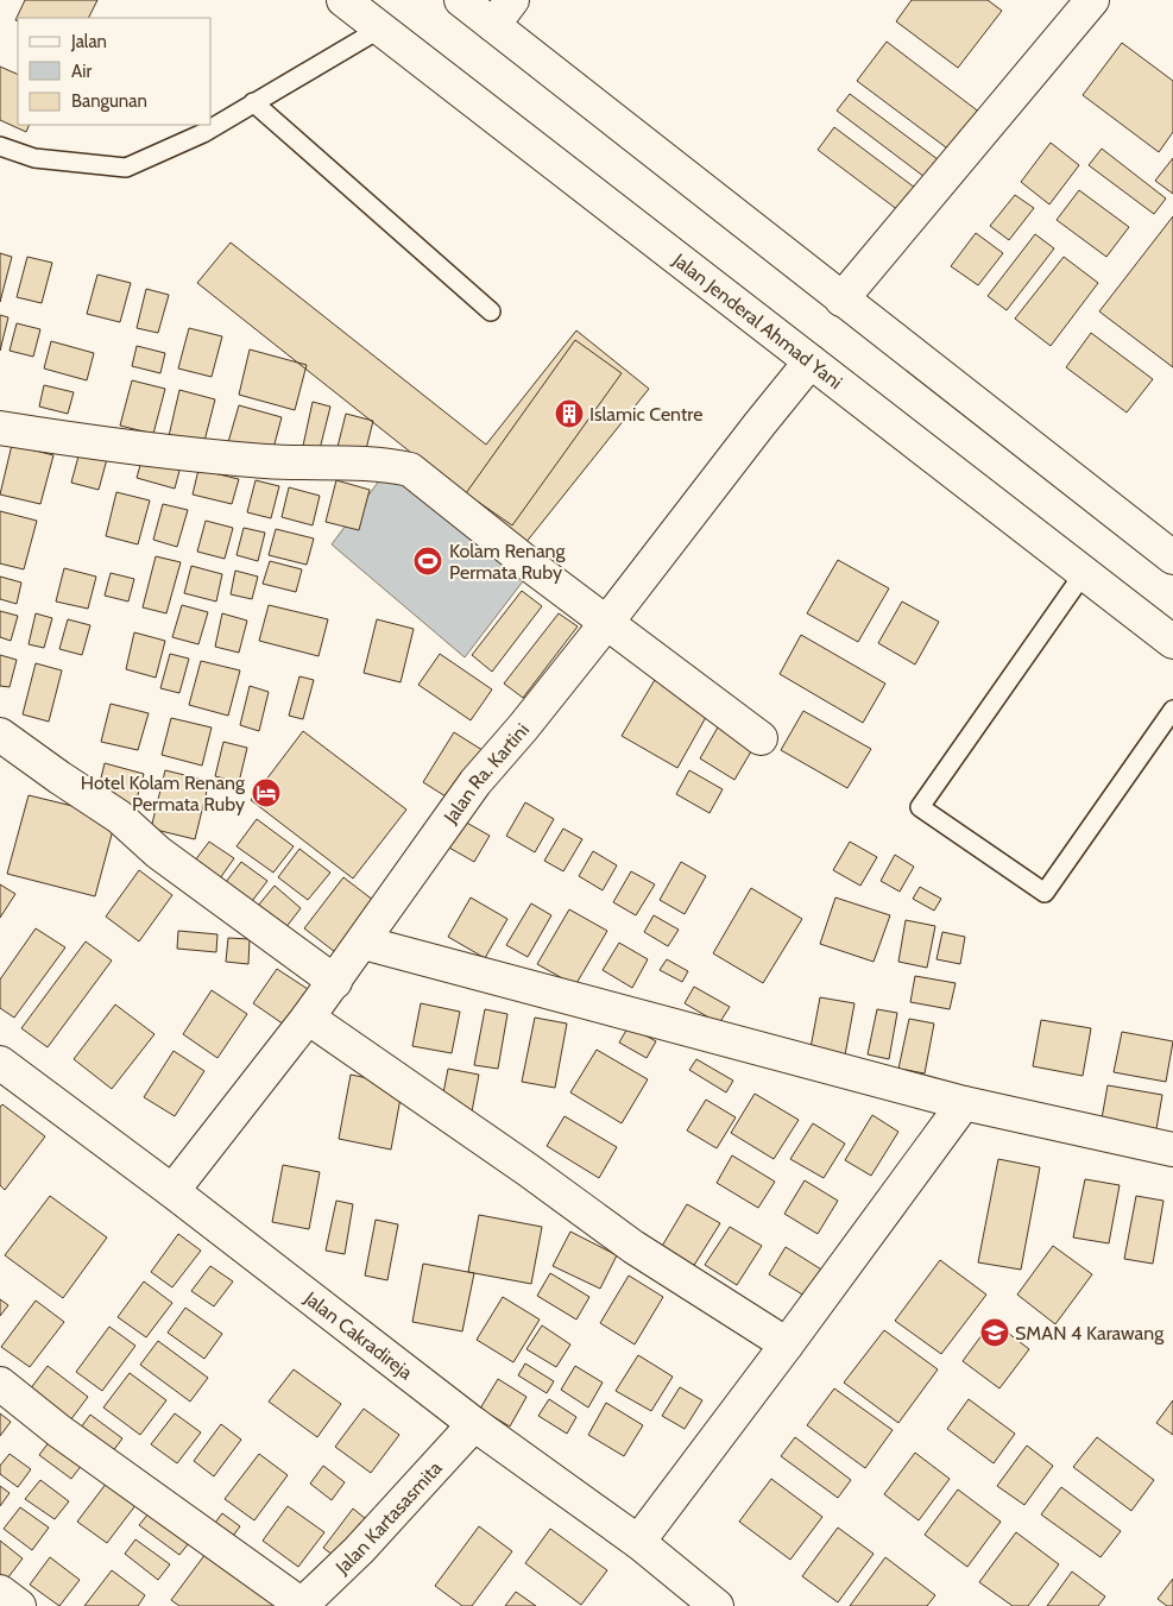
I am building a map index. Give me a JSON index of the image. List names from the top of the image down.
{
  "streets": {
    "street": [
      "Jalan Jenderal Ahmad Yani",
      "Jalan Ra. Kartini",
      "Jalan Cakradireja",
      "Jalan Kartasasmita"
    ]
  },
  "crossings": [
    ["Jalan Jenderal Ahmad Yani", "Jalan Ra. Kartini"],
    ["Jalan Ra. Kartini", "Jalan Cakradireja"],
    ["Jalan Cakradireja", "Jalan Kartasasmita"]
  ],
  "places": {
    "building": ["Islamic Centre"],
    "sports": ["Kolam Renang Permata Ruby"],
    "hotel": ["Hotel Kolam Renang Permata Ruby"],
    "school or university": ["SMAN 4 Karawang"]
  },
  "legend": ["Jalan", "Air", "Bangunan"]
}
